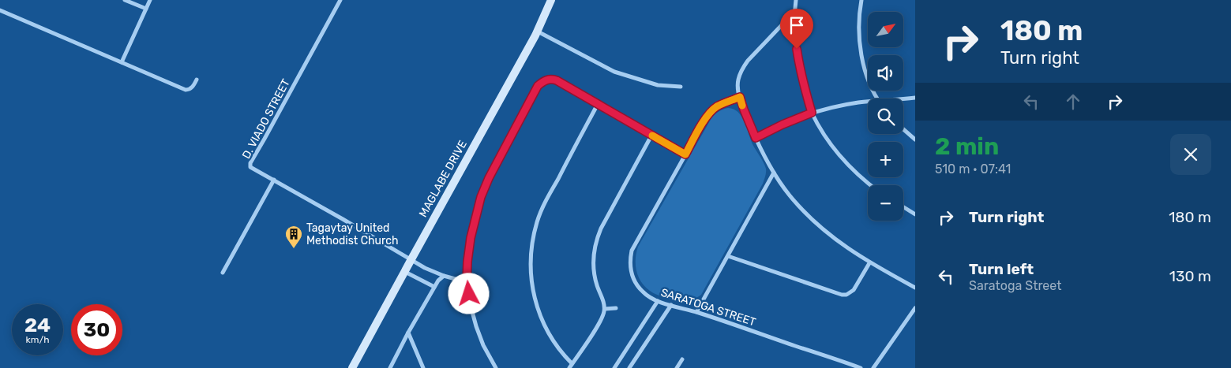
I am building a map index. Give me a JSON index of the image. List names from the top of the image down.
{
  "streets": {
    "main road": ["MAGLABE DRIVE"],
    "street": ["D. VIADO STREET", "SARATOGA STREET"]
  },
  "crossings": [
    ["D. VIADO STREET", "MAGLABE DRIVE"]
  ],
  "places": {
    "building": ["Tagaytay United Methodist Church"]
  },
  "north": "top right",
  "page": {
    "turn": ["180 m", "Turn right"],
    "map_buttons": ["+", "−"],
    "heading": ["2 min", "510 m · 07:41"],
    "list": [
      {
        "name": "Turn right",
        "value": "180 m"
      },
      {
        "name": "Turn left",
        "note": "Saratoga Street",
        "value": "130 m"
      }
    ],
    "speed": "24 km/h",
    "limit": "30"
  }
}
